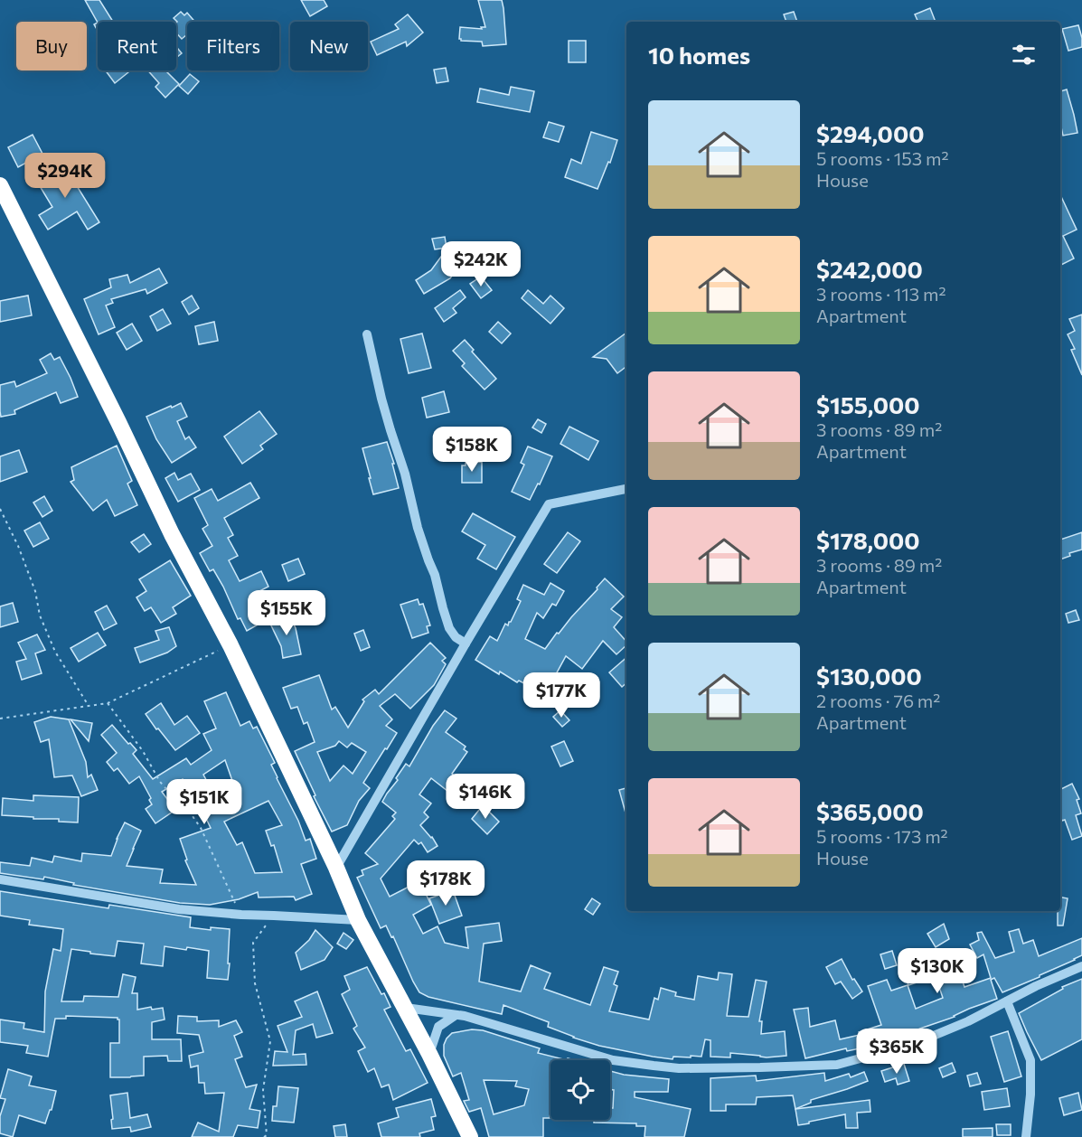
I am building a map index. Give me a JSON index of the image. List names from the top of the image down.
{
  "page": {
    "chip": [
      "Buy",
      "Rent",
      "Filters",
      "New"
    ],
    "heading": "10 homes",
    "list": [
      {
        "name": "$294,000",
        "note": "5 rooms · 153 m² · House"
      },
      {
        "name": "$242,000",
        "note": "3 rooms · 113 m² · Apartment"
      },
      {
        "name": "$155,000",
        "note": "3 rooms · 89 m² · Apartment"
      },
      {
        "name": "$178,000",
        "note": "3 rooms · 89 m² · Apartment"
      },
      {
        "name": "$130,000",
        "note": "2 rooms · 76 m² · Apartment"
      },
      {
        "name": "$365,000",
        "note": "5 rooms · 173 m² · House"
      }
    ],
    "price": [
      "$294K",
      "$242K",
      "$158K",
      "$155K",
      "$177K",
      "$146K",
      "$151K",
      "$178K",
      "$130K",
      "$365K"
    ]
  }
}
